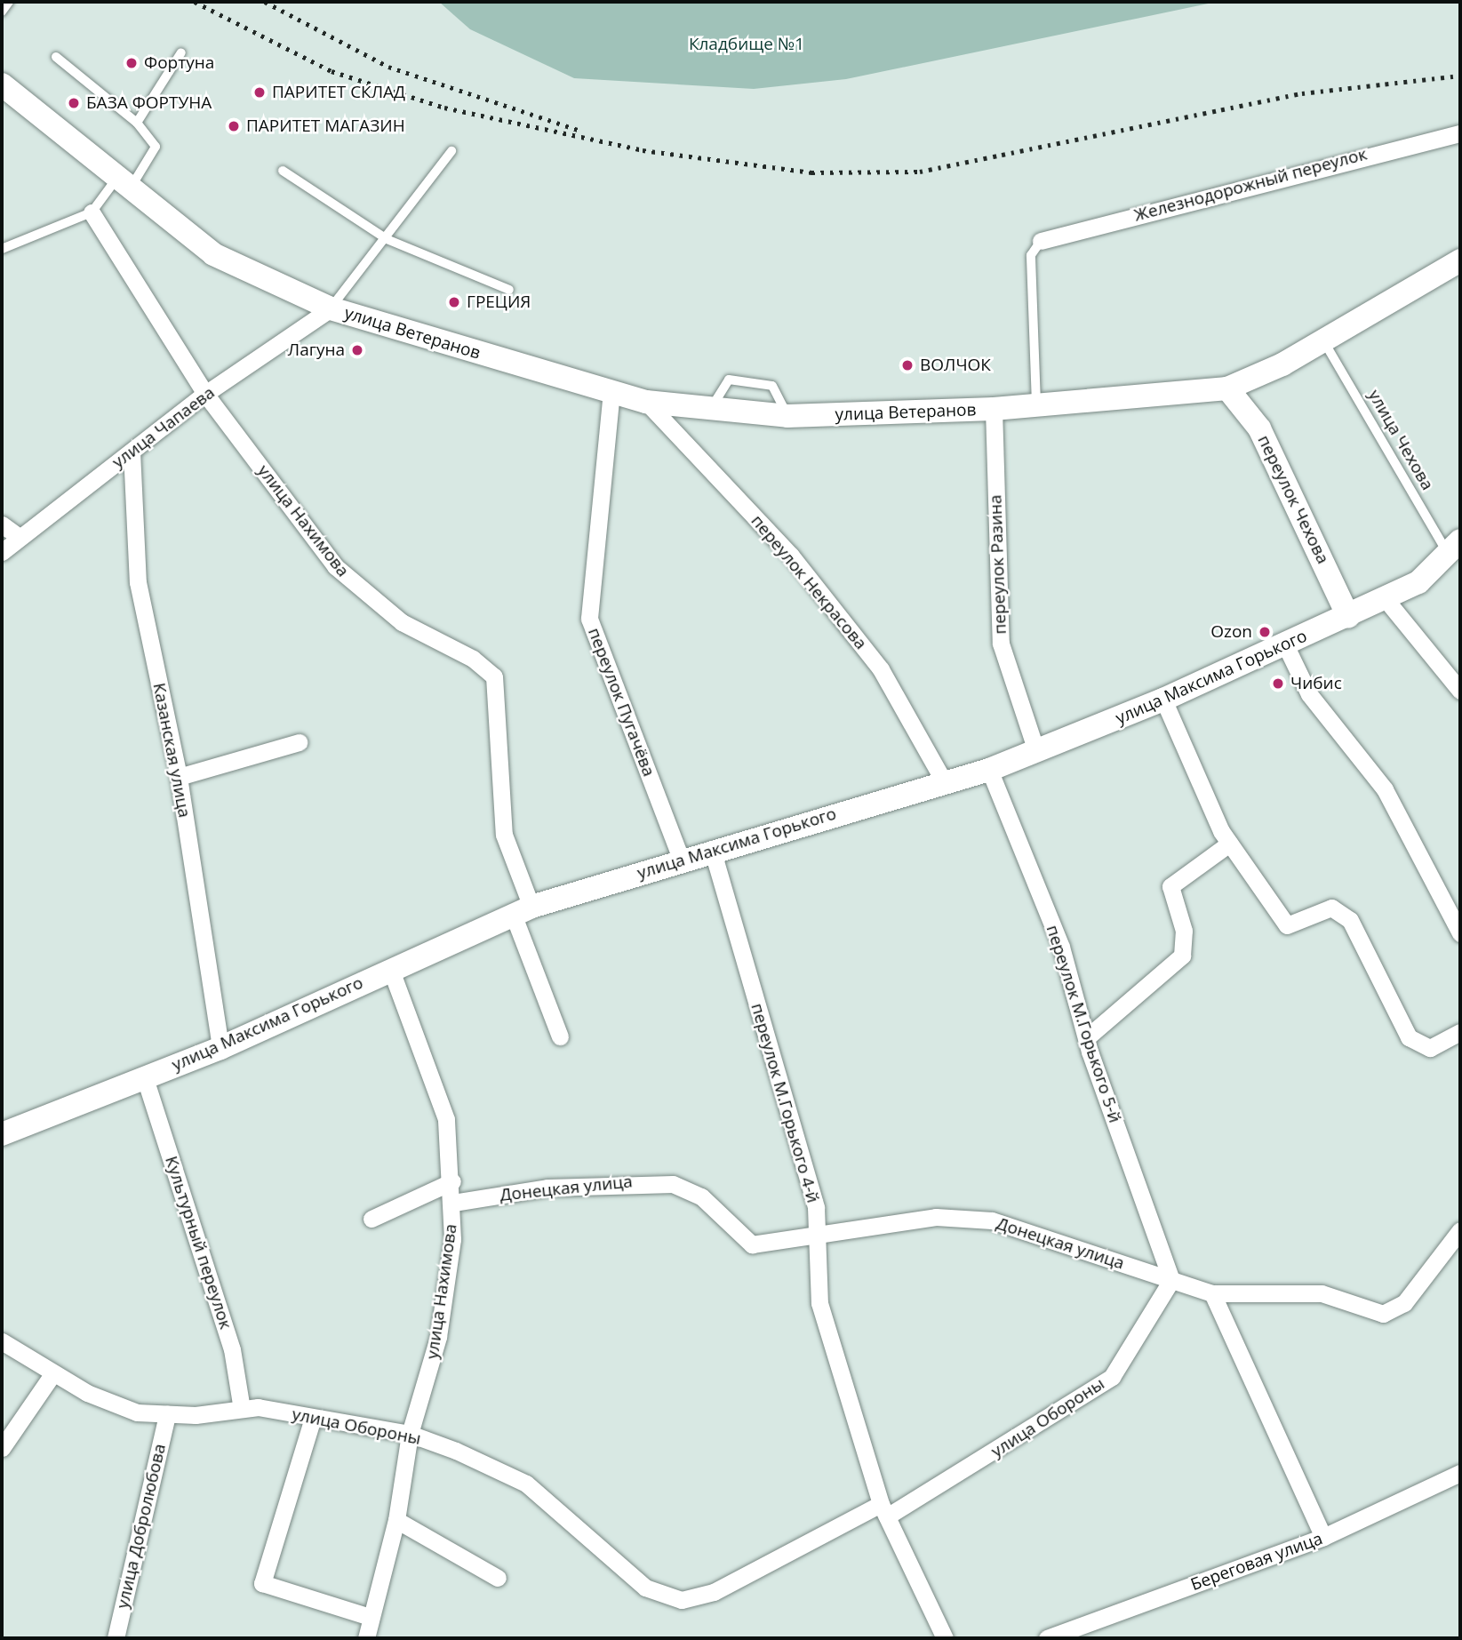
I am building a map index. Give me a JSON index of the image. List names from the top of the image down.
{
  "streets": {
    "street": [
      "Железнодорожный переулок",
      "улица Ветеранов",
      "улица Чапаева",
      "переулок Чехова",
      "улица Нахимова",
      "переулок Разина",
      "переулок Некрасова",
      "улица Максима Горького",
      "переулок Пугачёва",
      "Казанская улица",
      "переулок М.Горького 5-й",
      "переулок М.Горького 4-й",
      "Донецкая улица",
      "Культурный переулок",
      "улица Обороны",
      "улица Добролюбова",
      "Береговая улица"
    ],
    "lane": ["улица Чехова"]
  },
  "crossings": [
    ["улица Ветеранов", "улица Чапаева"],
    ["улица Ветеранов", "улица Чехова"],
    ["улица Ветеранов", "переулок Чехова"],
    ["улица Ветеранов", "переулок Разина"],
    ["улица Ветеранов", "переулок Некрасова"],
    ["улица Ветеранов", "переулок Пугачёва"],
    ["улица Чапаева", "улица Нахимова"],
    ["улица Чапаева", "Казанская улица"],
    ["улица Чехова", "улица Максима Горького"],
    ["переулок Чехова", "улица Максима Горького"],
    ["улица Нахимова", "улица Максима Горького"],
    ["улица Нахимова", "Донецкая улица"],
    ["улица Нахимова", "улица Обороны"],
    ["переулок Разина", "улица Максима Горького"],
    ["переулок Некрасова", "улица Максима Горького"],
    ["улица Максима Горького", "переулок Пугачёва"],
    ["улица Максима Горького", "Казанская улица"],
    ["улица Максима Горького", "переулок М.Горького 5-й"],
    ["улица Максима Горького", "переулок М.Горького 4-й"],
    ["улица Максима Горького", "Культурный переулок"],
    ["переулок М.Горького 5-й", "Донецкая улица"],
    ["переулок М.Горького 5-й", "улица Обороны"],
    ["переулок М.Горького 4-й", "Донецкая улица"],
    ["переулок М.Горького 4-й", "улица Обороны"],
    ["Донецкая улица", "улица Обороны"],
    ["Культурный переулок", "улица Обороны"],
    ["улица Обороны", "улица Добролюбова"]
  ],
  "parks": ["Кладбище №1"],
  "places": [
    "Фортуна",
    "ПАРИТЕТ СКЛАД",
    "БАЗА ФОРТУНА",
    "ПАРИТЕТ МАГАЗИН",
    "ГРЕЦИЯ",
    "Лагуна",
    "ВОЛЧОК",
    "Ozon",
    "Чибис"
  ]
}
